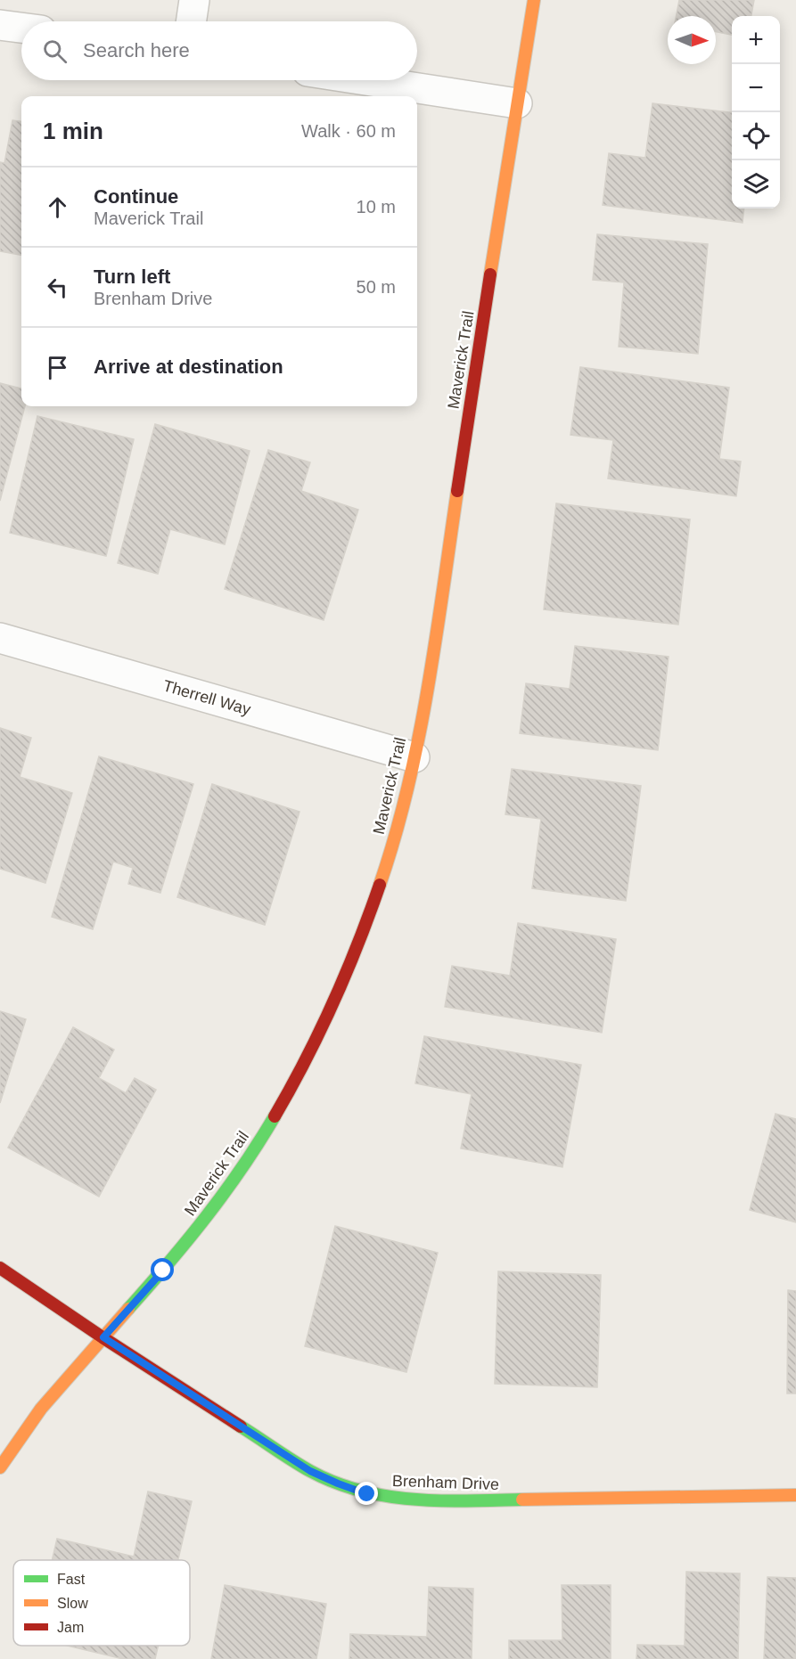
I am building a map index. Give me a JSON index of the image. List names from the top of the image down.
{
  "streets": {
    "street": ["Maverick Trail", "Therrell Way", "Brenham Drive"]
  },
  "crossings": [
    ["Maverick Trail", "Therrell Way"],
    ["Maverick Trail", "Brenham Drive"]
  ],
  "legend": ["Fast", "Slow", "Jam"],
  "north": "right",
  "page": {
    "map_buttons": ["+", "−"],
    "search": "Search here",
    "heading": ["1 min", "Walk · 60 m"],
    "list": [
      ["Continue", "Maverick Trail", "10 m"],
      ["Turn left", "Brenham Drive", "50 m"],
      "Arrive at destination"
    ]
  }
}
